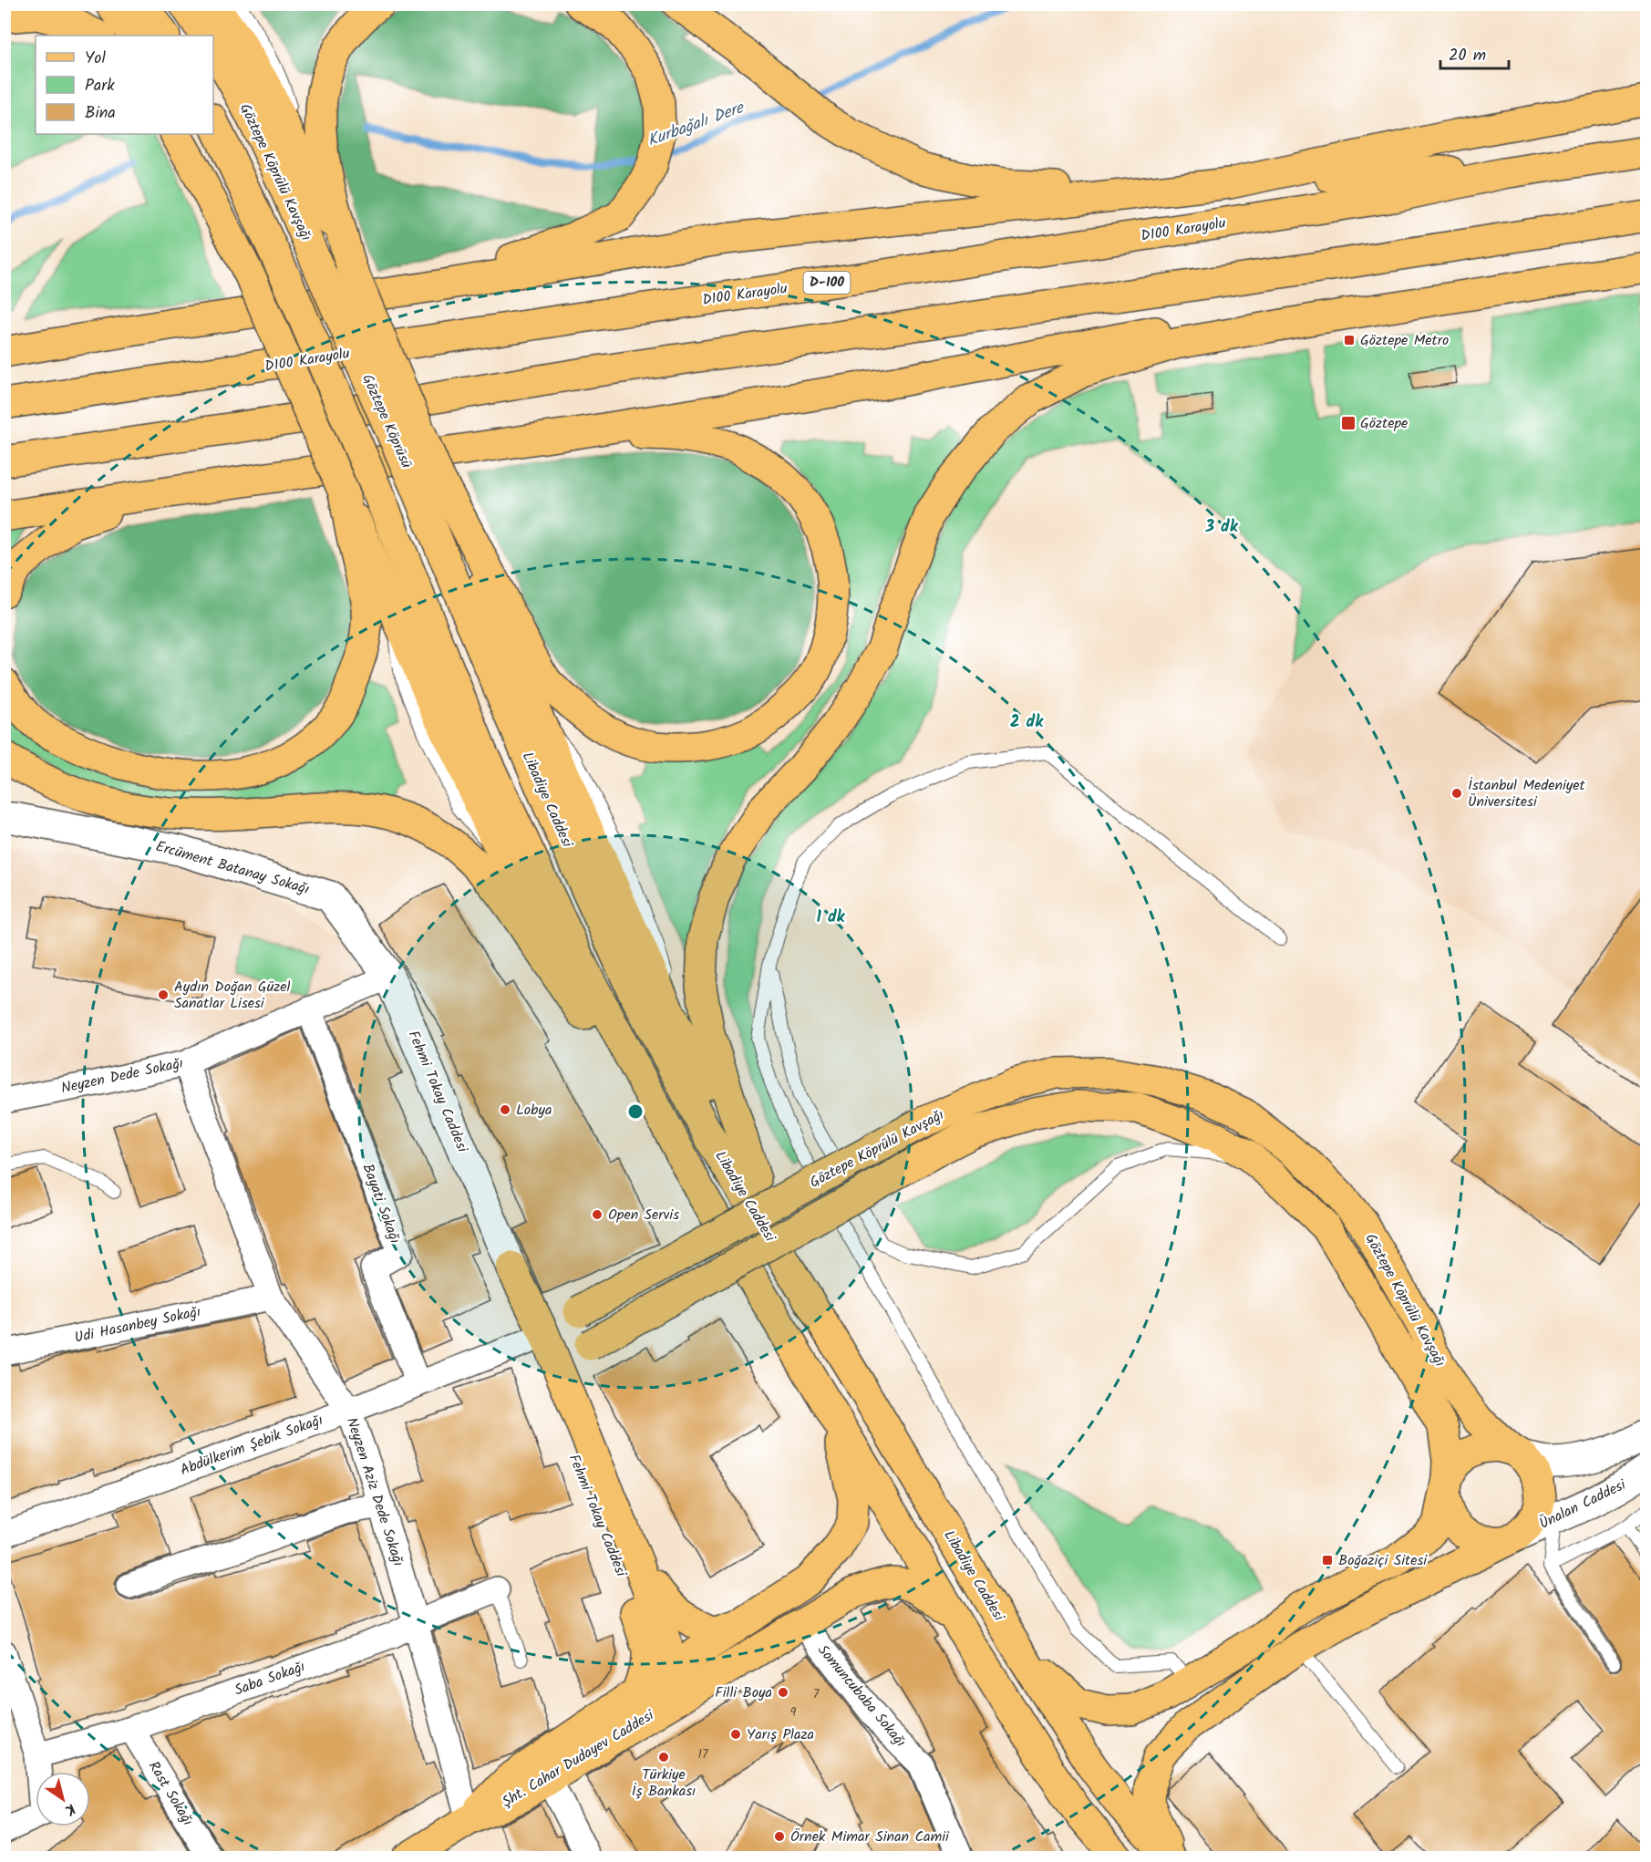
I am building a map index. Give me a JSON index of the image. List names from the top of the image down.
{
  "streets": {
    "main road": [
      "Göztepe Köprülü Kavşağı",
      "D100 Karayolu",
      "D-100",
      "Göztepe Köprüsü",
      "Libadiye Caddesi",
      "Fehmi Tokay Caddesi",
      "Şht. Cahar Dudayev Caddesi"
    ],
    "street": [
      "Ercüment Batanay Sokağı",
      "Neyzen Dede Sokağı",
      "Bayati Sokağı",
      "Udi Hasanbey Sokağı",
      "Abdülkerim Şebik Sokağı",
      "Neyzen Aziz Dede Sokağı",
      "Ünalan Caddesi",
      "Saba Sokağı",
      "Somuncubaba Sokağı",
      "Rast Sokağı"
    ]
  },
  "crossings": [
    ["Göztepe Köprülü Kavşağı", "Göztepe Köprüsü"],
    ["Göztepe Köprülü Kavşağı", "Fehmi Tokay Caddesi"],
    ["Göztepe Köprülü Kavşağı", "Abdülkerim Şebik Sokağı"],
    ["Göztepe Köprülü Kavşağı", "Ünalan Caddesi"],
    ["Göztepe Köprüsü", "Libadiye Caddesi"],
    ["Ercüment Batanay Sokağı", "Neyzen Dede Sokağı"],
    ["Ercüment Batanay Sokağı", "Fehmi Tokay Caddesi"],
    ["Neyzen Dede Sokağı", "Fehmi Tokay Caddesi"],
    ["Neyzen Dede Sokağı", "Bayati Sokağı"],
    ["Neyzen Dede Sokağı", "Neyzen Aziz Dede Sokağı"],
    ["Fehmi Tokay Caddesi", "Abdülkerim Şebik Sokağı"],
    ["Fehmi Tokay Caddesi", "Şht. Cahar Dudayev Caddesi"],
    ["Bayati Sokağı", "Abdülkerim Şebik Sokağı"],
    ["Udi Hasanbey Sokağı", "Neyzen Aziz Dede Sokağı"],
    ["Abdülkerim Şebik Sokağı", "Neyzen Aziz Dede Sokağı"],
    ["Neyzen Aziz Dede Sokağı", "Saba Sokağı"],
    ["Neyzen Aziz Dede Sokağı", "Şht. Cahar Dudayev Caddesi"],
    ["Saba Sokağı", "Rast Sokağı"],
    ["Somuncubaba Sokağı", "Şht. Cahar Dudayev Caddesi"]
  ],
  "water": ["Kurbağalı Dere"],
  "places": {
    "transit": ["Göztepe Metro", "Göztepe", "Boğaziçi Sitesi"],
    "other": [
      "İstanbul Medeniyet Üniversitesi",
      "Aydın Doğan Güzel Sanatlar Lisesi",
      "Lobya",
      "Open Servis",
      "Filli Boya",
      "Yarış Plaza",
      "Türkiye İş Bankası",
      "Örnek Mimar Sinan Camii"
    ]
  },
  "house_numbers": ["7", "9", "17"],
  "legend": ["Yol", "Park", "Bina"],
  "scale_bar": "20 m",
  "north": "bottom right",
  "rings": ["3 dk", "2 dk", "1 dk"]
}
